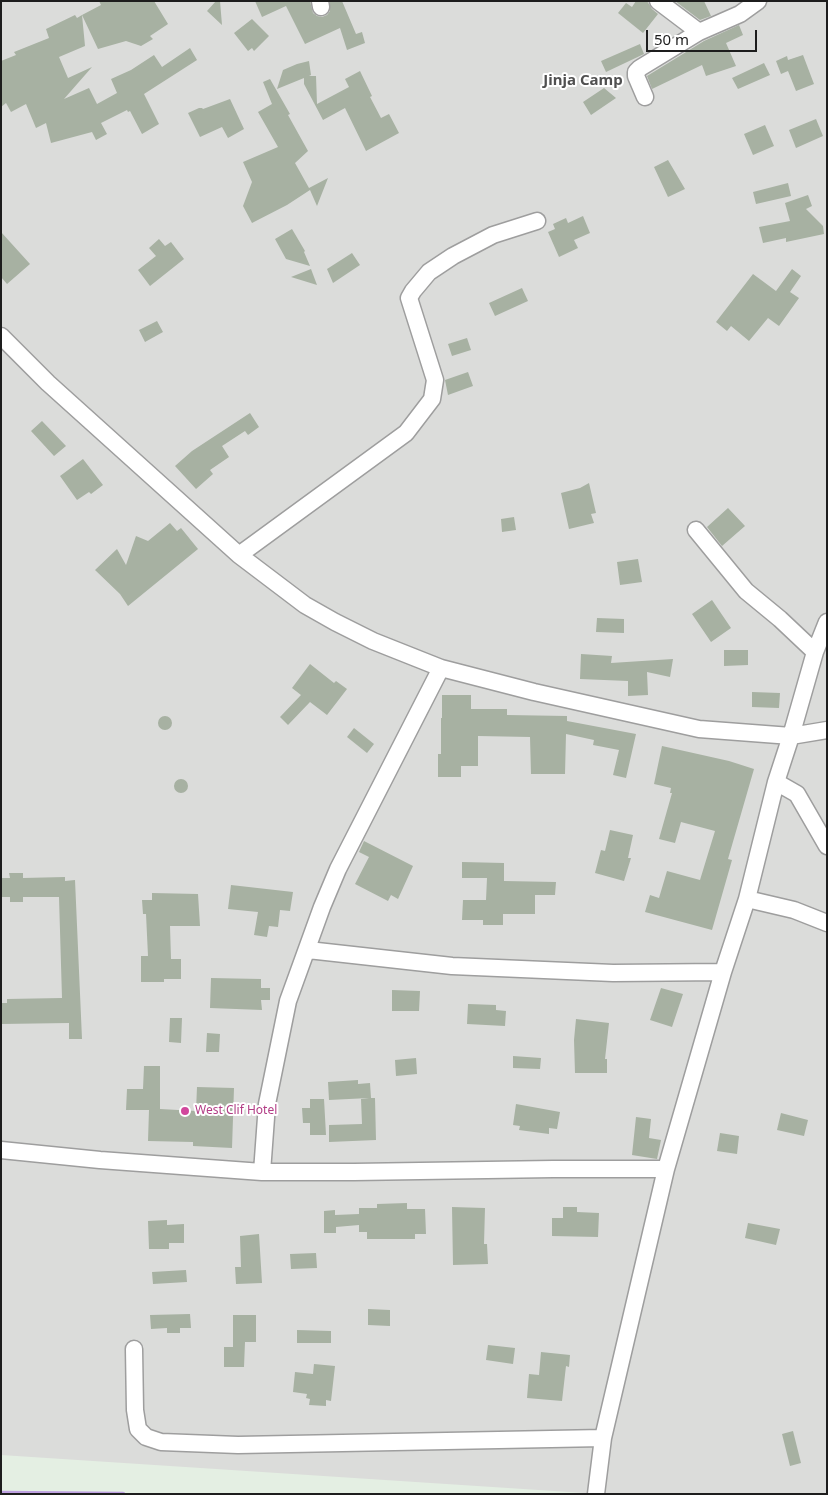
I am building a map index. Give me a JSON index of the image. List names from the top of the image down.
{
  "districts": ["Jinja Camp"],
  "places": ["West Clif Hotel"],
  "scale_bar": "50 m"
}
